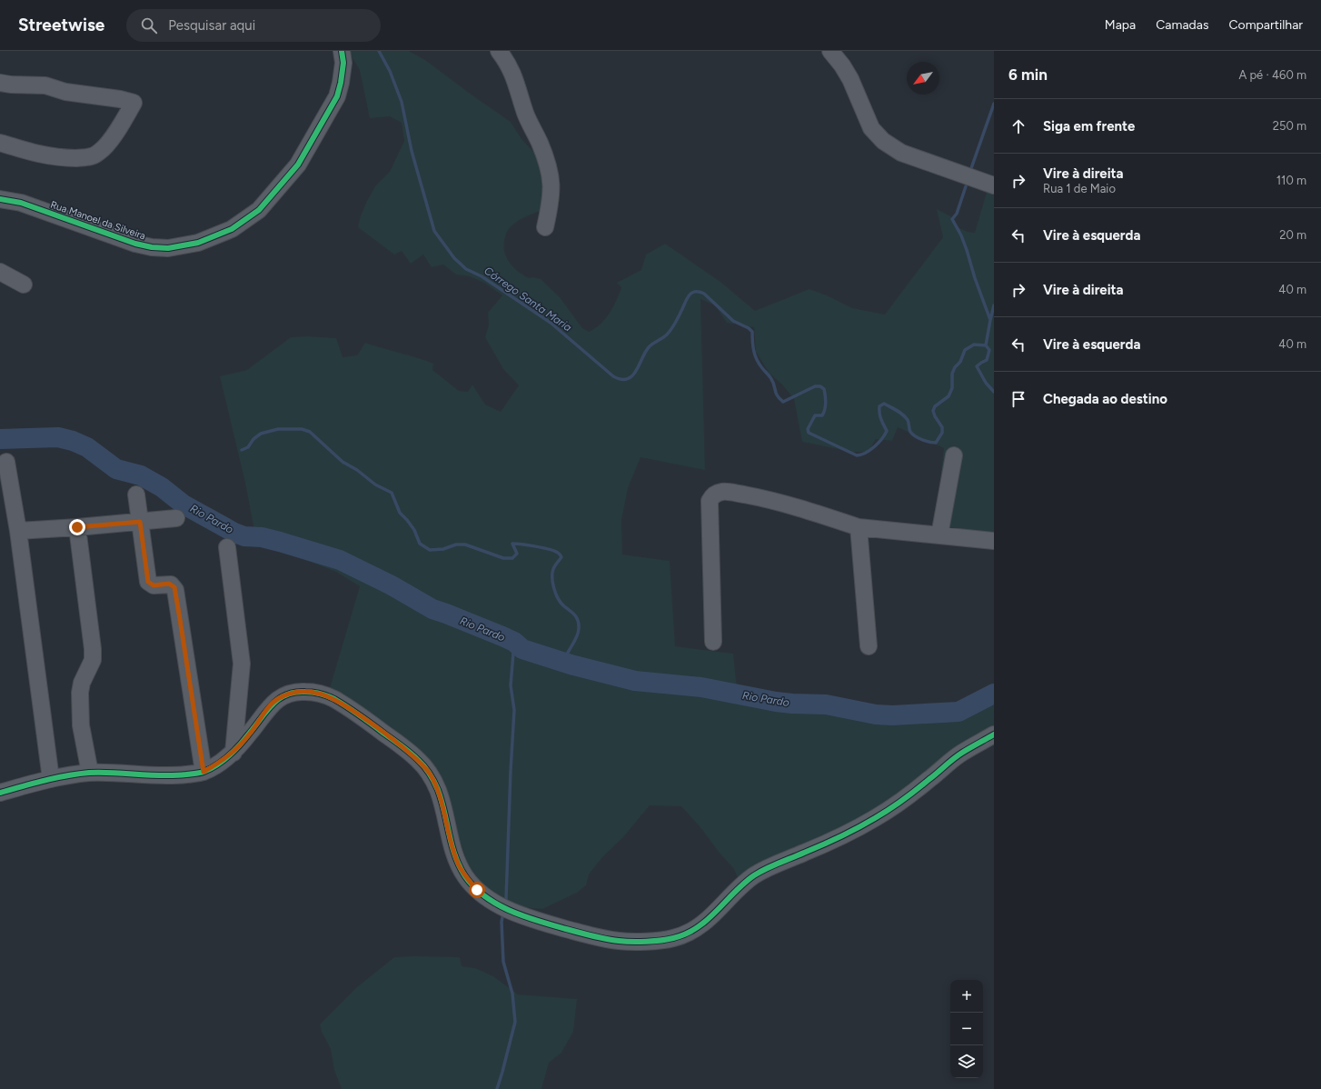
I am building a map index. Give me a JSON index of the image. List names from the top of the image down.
{
  "streets": {
    "street": ["Rua Manoel da Silveira"]
  },
  "water": ["Córrego Santa Maria", "Rio Pardo"],
  "north": "bottom left",
  "page": {
    "header": "Streetwise",
    "search": "Pesquisar aqui",
    "nav": ["Mapa", "Camadas", "Compartilhar"],
    "heading": ["6 min", "A pé · 460 m"],
    "list": [
      ["Siga em frente", "250 m"],
      ["Vire à direita", "Rua 1 de Maio", "110 m"],
      ["Vire à esquerda", "20 m"],
      ["Vire à direita", "40 m"],
      ["Vire à esquerda", "40 m"],
      "Chegada ao destino"
    ],
    "map_buttons": ["+", "−"]
  }
}
